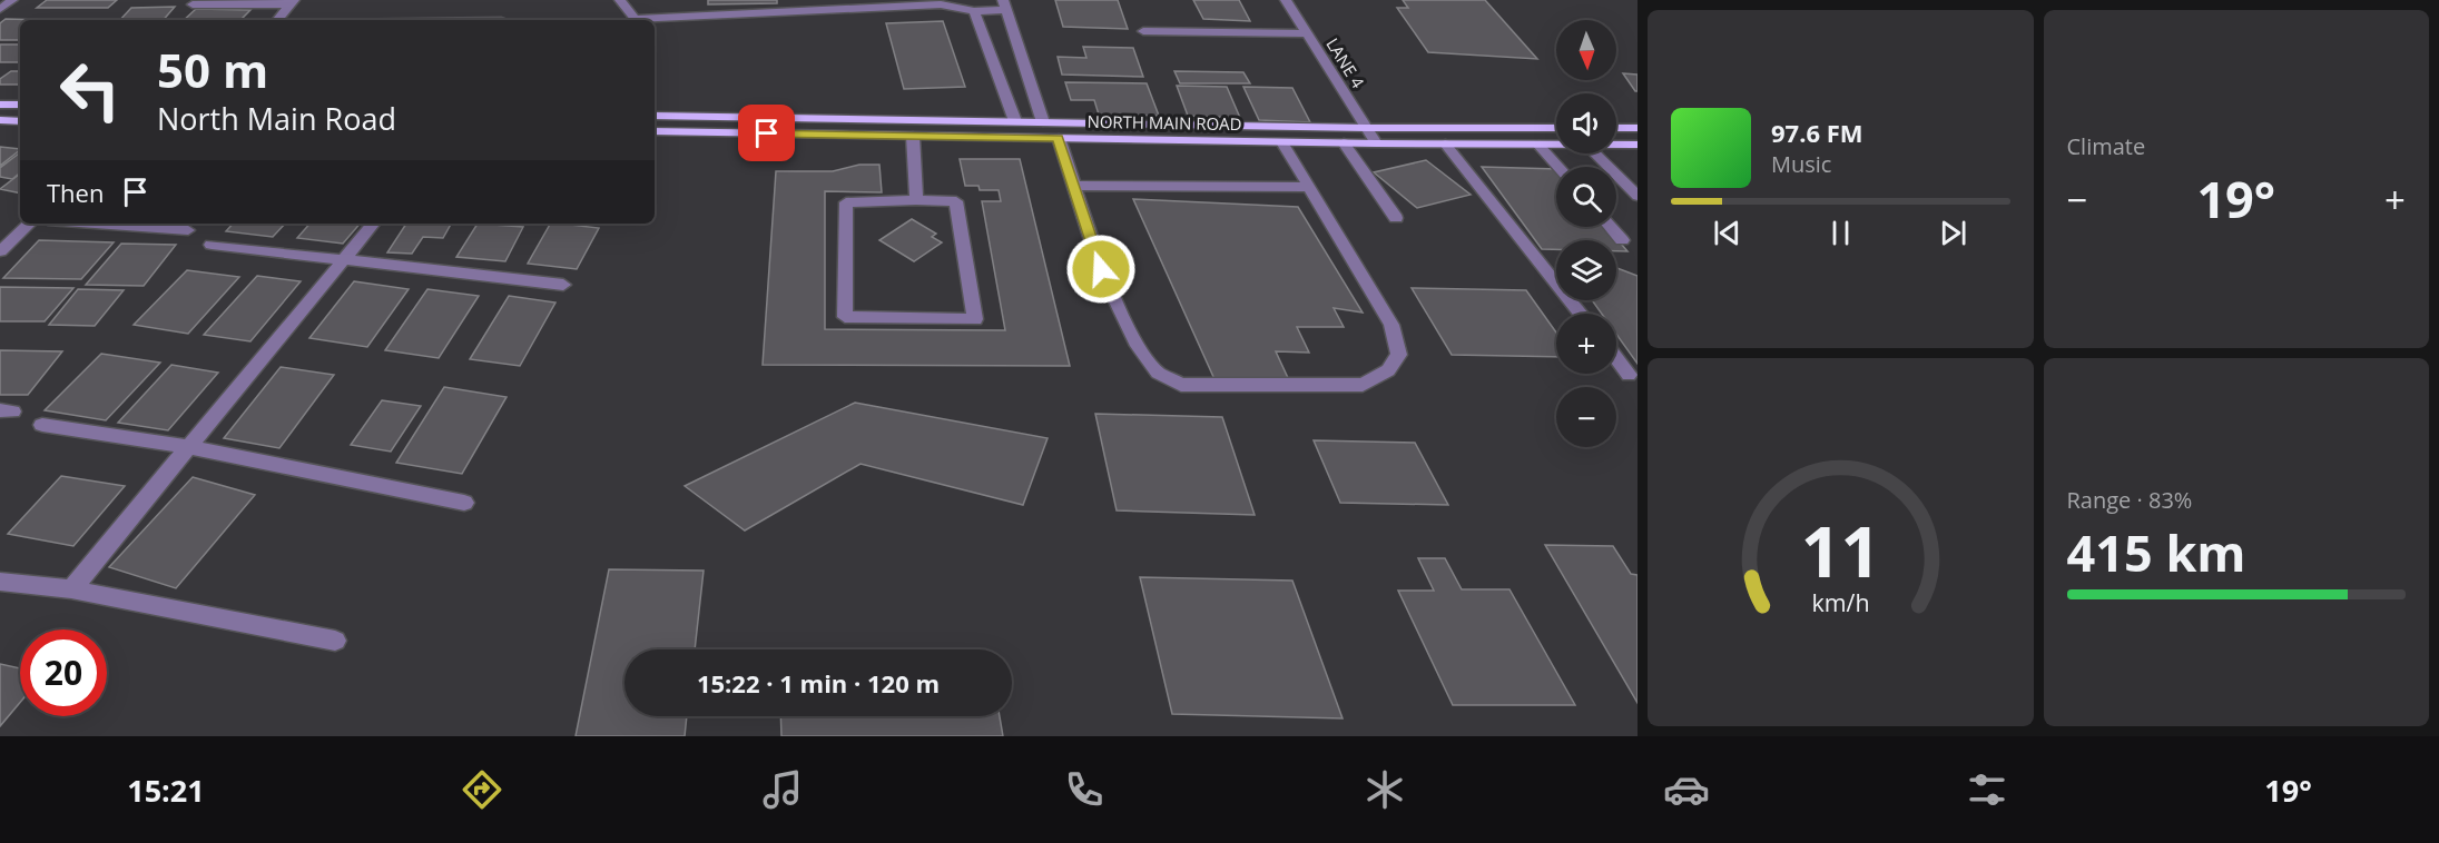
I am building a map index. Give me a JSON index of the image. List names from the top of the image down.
{
  "streets": {
    "main road": ["NORTH MAIN ROAD"],
    "street": ["LANE 4"]
  },
  "crossings": [
    ["LANE 4", "NORTH MAIN ROAD"]
  ],
  "north": "bottom",
  "page": {
    "tile": [
      "Climate",
      ["Range · 83%", "415 km"]
    ],
    "map_buttons": ["+", "−"],
    "turn": ["50 m", "North Main Road"],
    "song": ["97.6 FM", "Music"],
    "then": "Then",
    "heat": ["−", "19°", "+"],
    "limit": "20",
    "trip": "15:22 · 1 min · 120 m",
    "tabs": ["15:21", "19°"],
    "gauge": ["11", "km/h"]
  }
}
